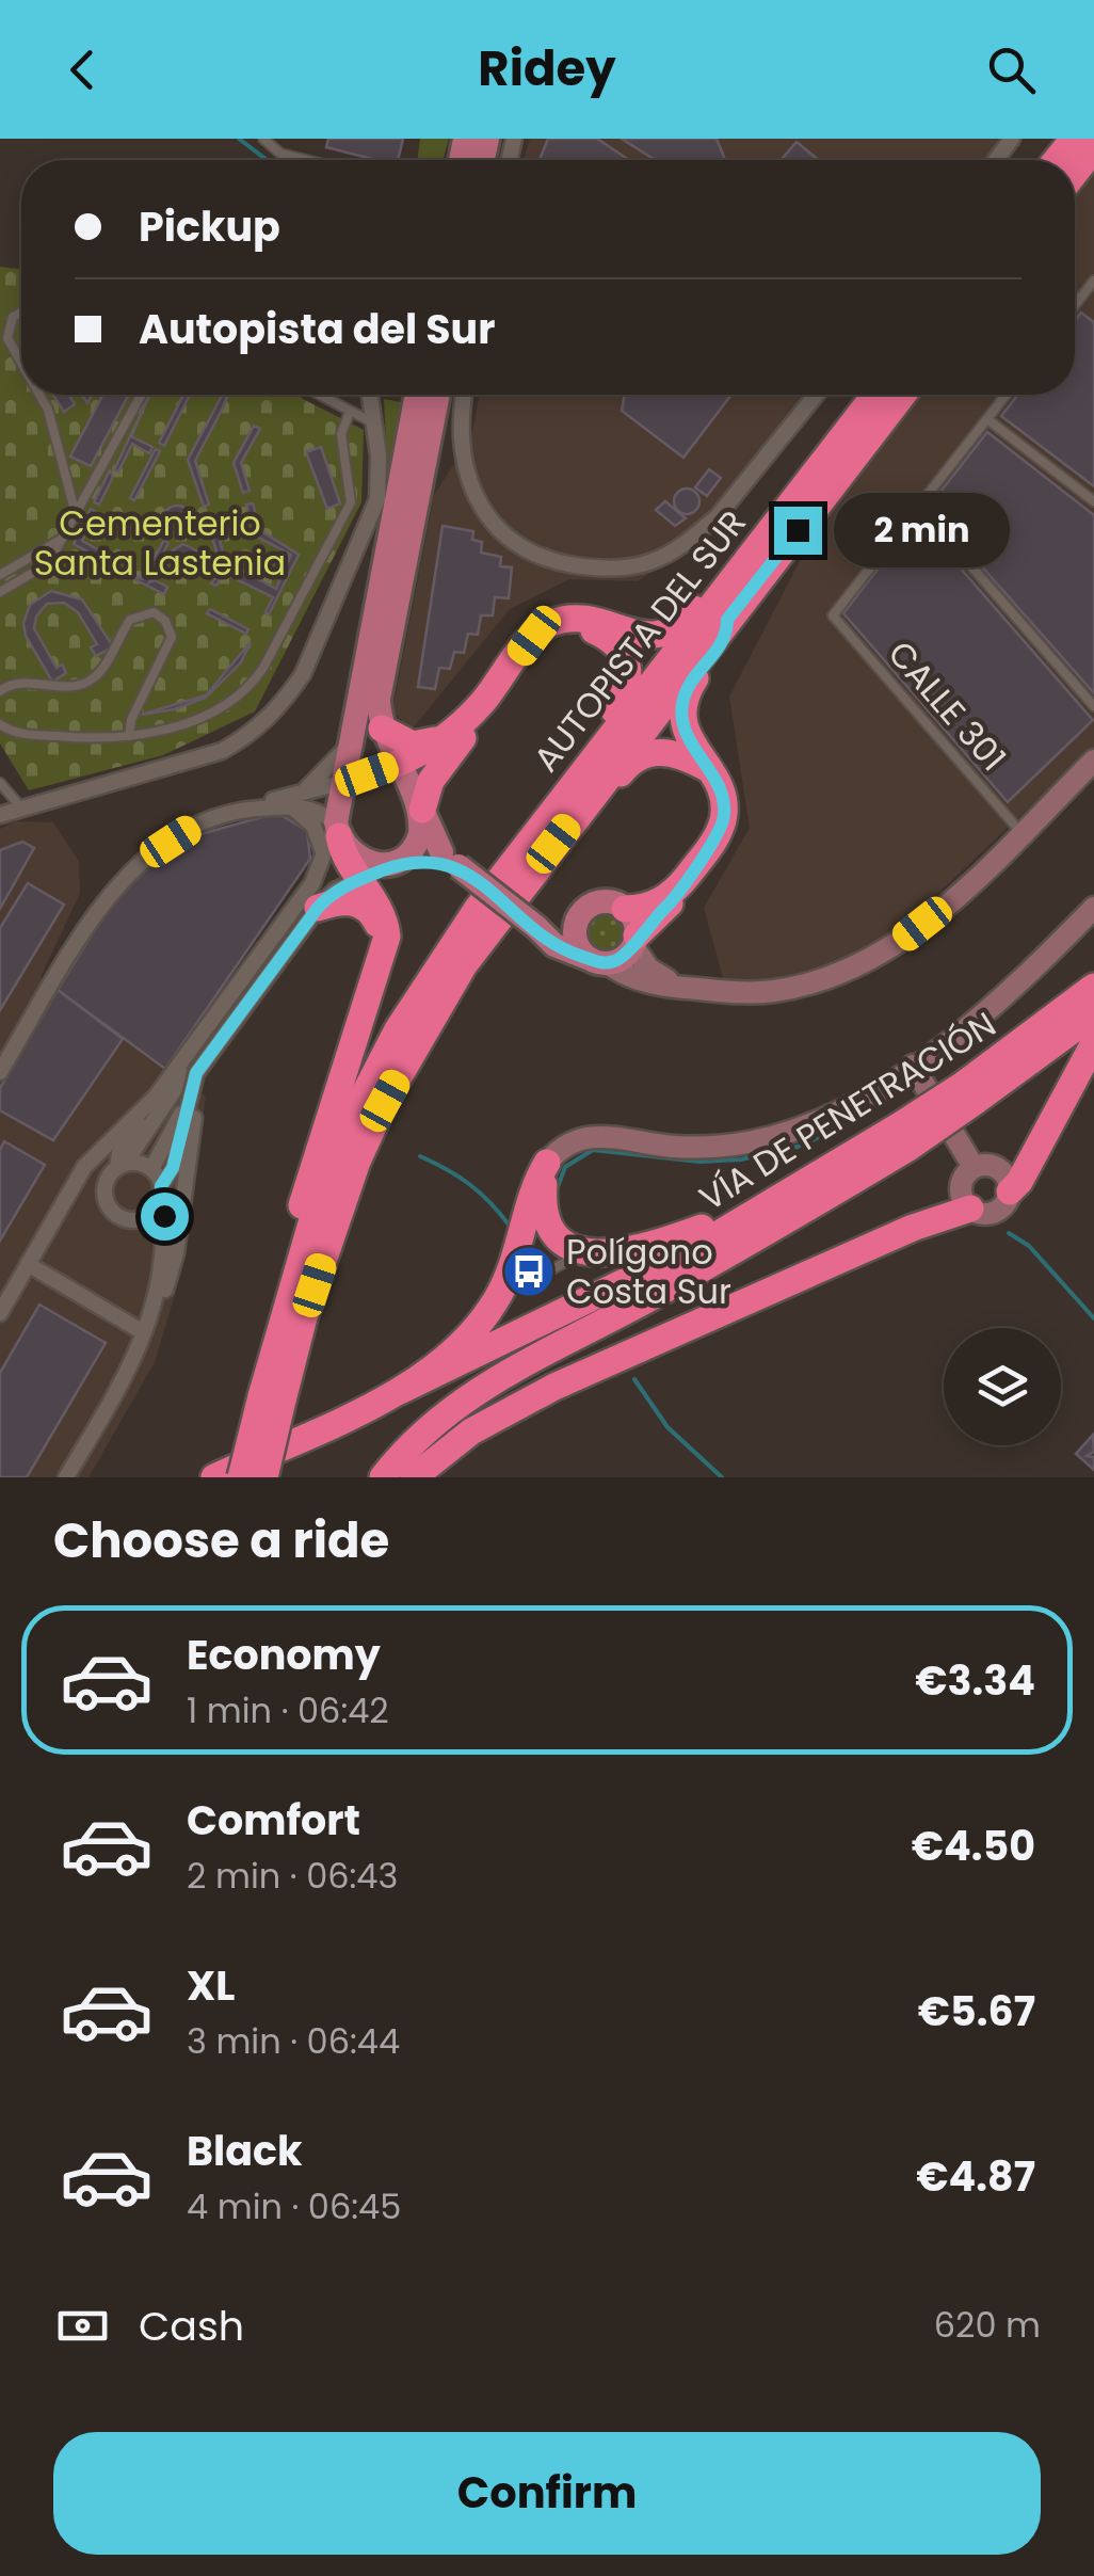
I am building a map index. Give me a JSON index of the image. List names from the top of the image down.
{
  "streets": {
    "highway": ["AUTOPISTA DEL SUR", "VÍA DE PENETRACIÓN"],
    "lane": ["CALLE 301"]
  },
  "parks": ["Cementerio Santa Lastenia"],
  "places": {
    "bus stop": ["Polígono Costa Sur"]
  },
  "page": {
    "header": "Ridey",
    "banner": ["Pickup", "Autopista del Sur"],
    "bubble": "2 min",
    "heading": "Choose a ride",
    "list": [
      {
        "name": "Economy",
        "note": "1 min · 06:42",
        "value": "€3.34"
      },
      {
        "name": "Comfort",
        "note": "2 min · 06:43",
        "value": "€4.50"
      },
      {
        "name": "XL",
        "note": "3 min · 06:44",
        "value": "€5.67"
      },
      {
        "name": "Black",
        "note": "4 min · 06:45",
        "value": "€4.87"
      }
    ],
    "pay": ["Cash", "620 m"],
    "buttons": "Confirm"
  }
}
